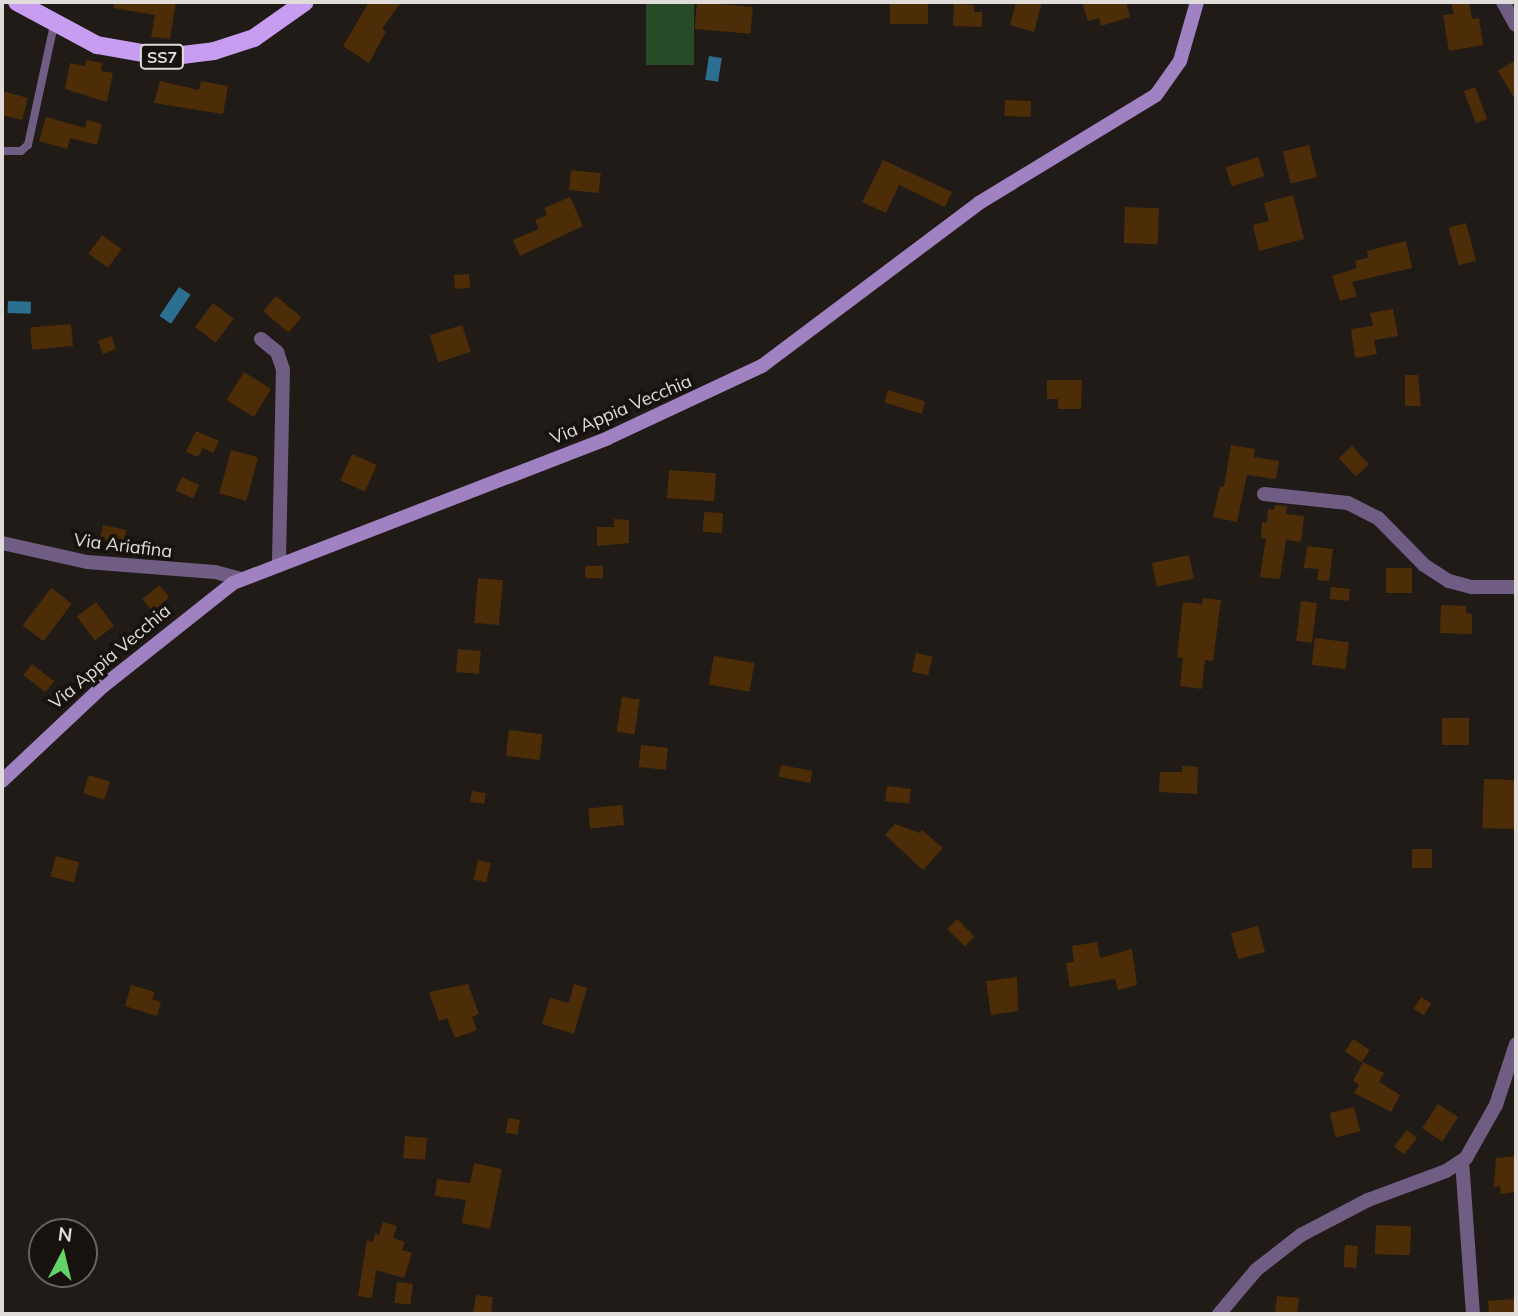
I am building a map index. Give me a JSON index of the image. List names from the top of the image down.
{
  "streets": {
    "main road": ["SS7", "Via Appia Vecchia"],
    "street": ["Via Ariafina"]
  },
  "crossings": [
    ["Via Appia Vecchia", "Via Ariafina"]
  ],
  "north": "top"
}
